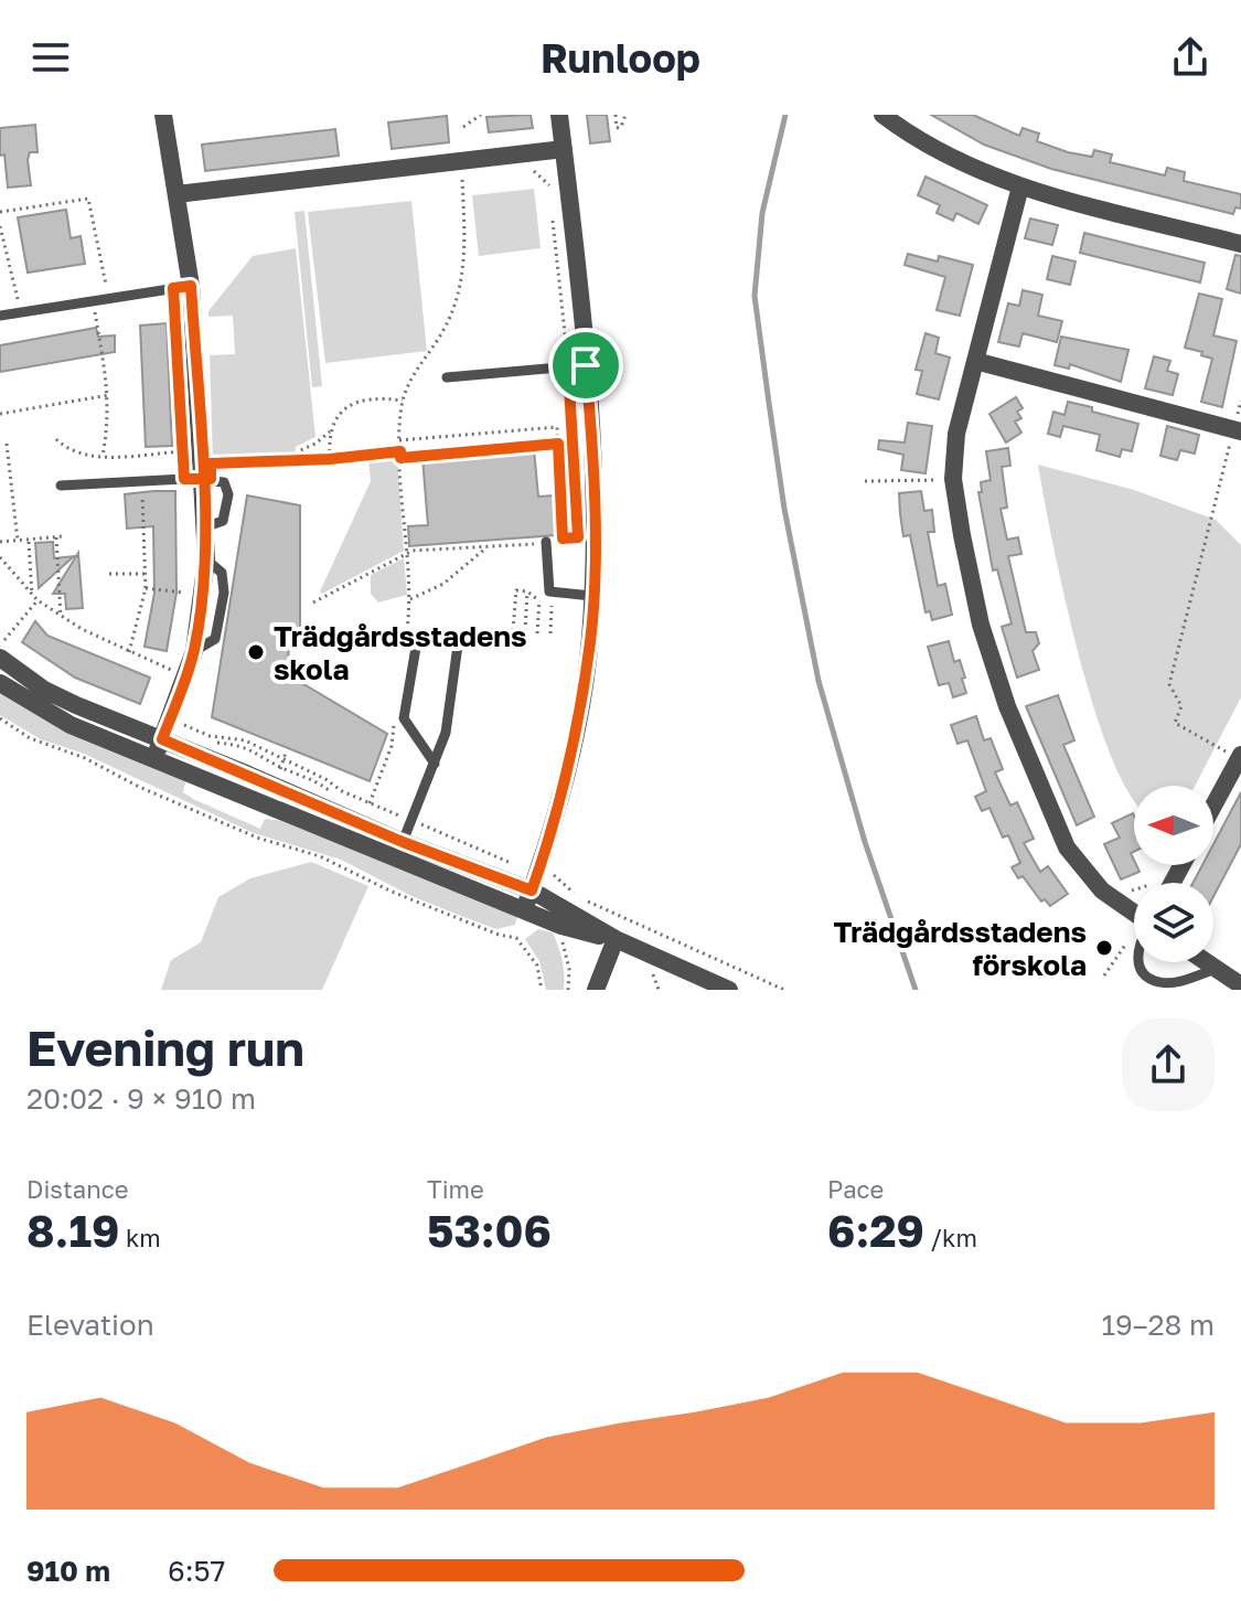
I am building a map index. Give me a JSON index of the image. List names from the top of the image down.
{
  "places": ["Trädgårdsstadens skola", "Trädgårdsstadens förskola"],
  "north": "left",
  "page": {
    "header": "Runloop",
    "heading": ["Evening run", "20:02 · 9 × 910 m"],
    "stats": [
      ["Distance", "8.19 km"],
      ["Time", "53:06"],
      ["Pace", "6:29 /km"]
    ],
    "chart": ["Elevation", "19–28 m"],
    "list": [
      {
        "name": "910 m",
        "note": "6:57"
      }
    ]
  }
}
